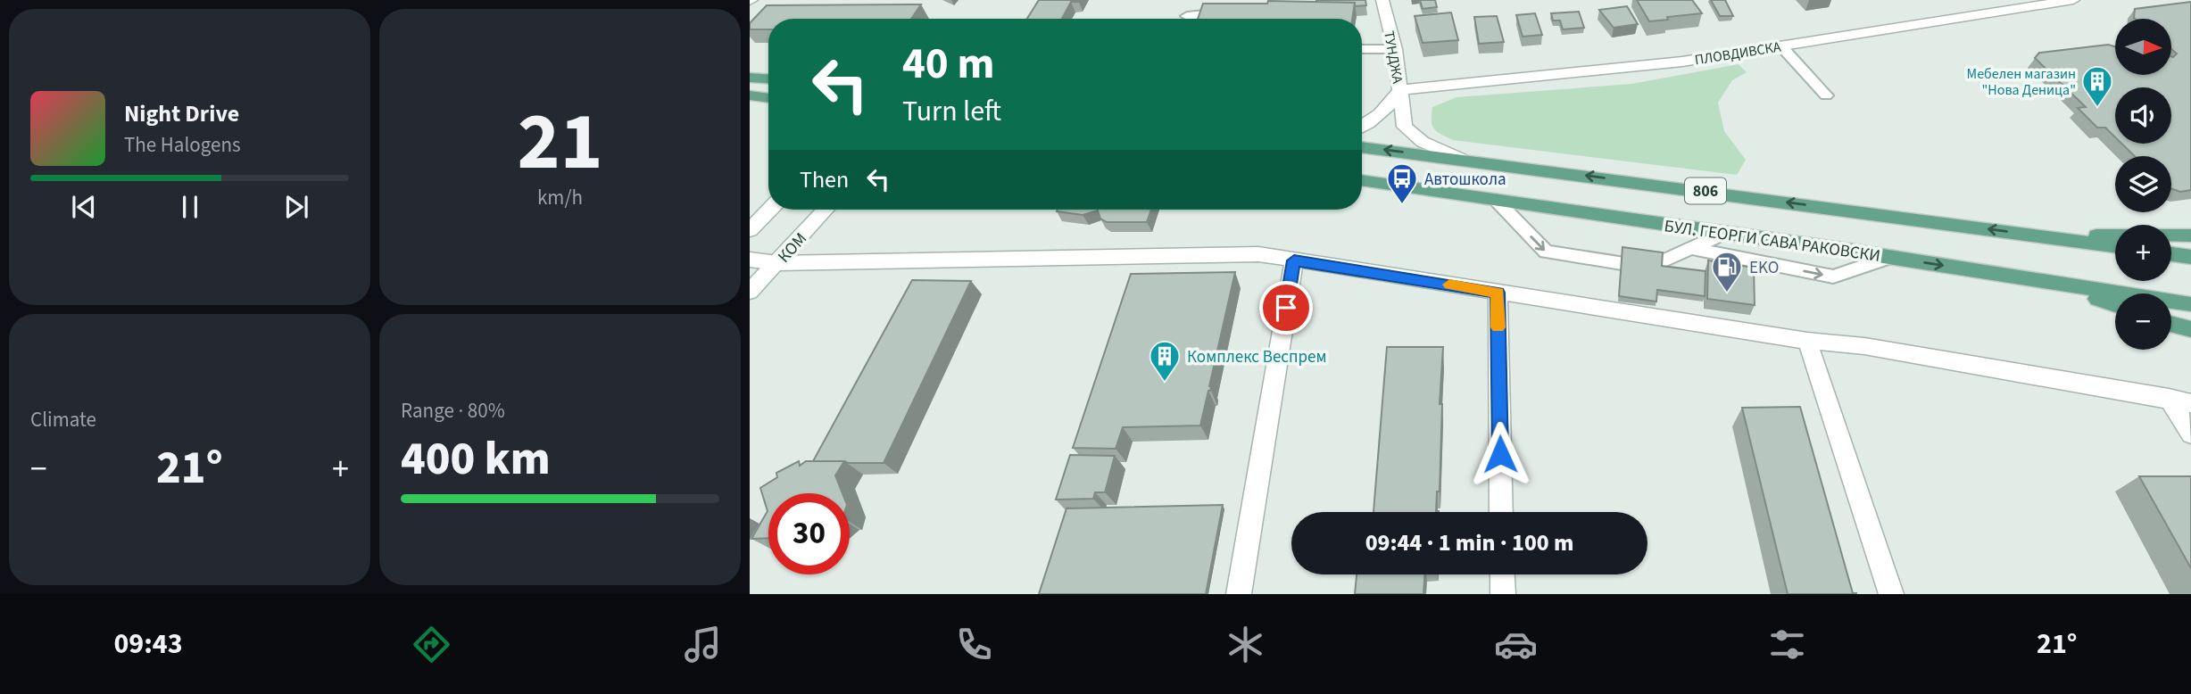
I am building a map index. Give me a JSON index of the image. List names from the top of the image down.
{
  "streets": {
    "main road": ["806", "БУЛ. ГЕОРГИ САВА РАКОВСКИ"],
    "street": ["ПЛОВДИВСКА", "ТУНДЖА", "КОМ"]
  },
  "crossings": [
    ["ПЛОВДИВСКА", "ТУНДЖА"]
  ],
  "places": {
    "building": ["Мебелен магазин \"Нова Деница\"", "Комплекс Веспрем"],
    "bus stop": ["Автошкола"],
    "fuel station": ["EKO"]
  },
  "north": "right",
  "page": {
    "tile": [
      ["21", "km/h"],
      "Climate",
      ["Range · 80%", "400 km"]
    ],
    "map_buttons": ["+", "−"],
    "turn": ["40 m", "Turn left"],
    "song": ["Night Drive", "The Halogens"],
    "then": "Then",
    "heat": ["−", "21°", "+"],
    "limit": "30",
    "trip": "09:44 · 1 min · 100 m",
    "tabs": ["09:43", "21°"]
  }
}
